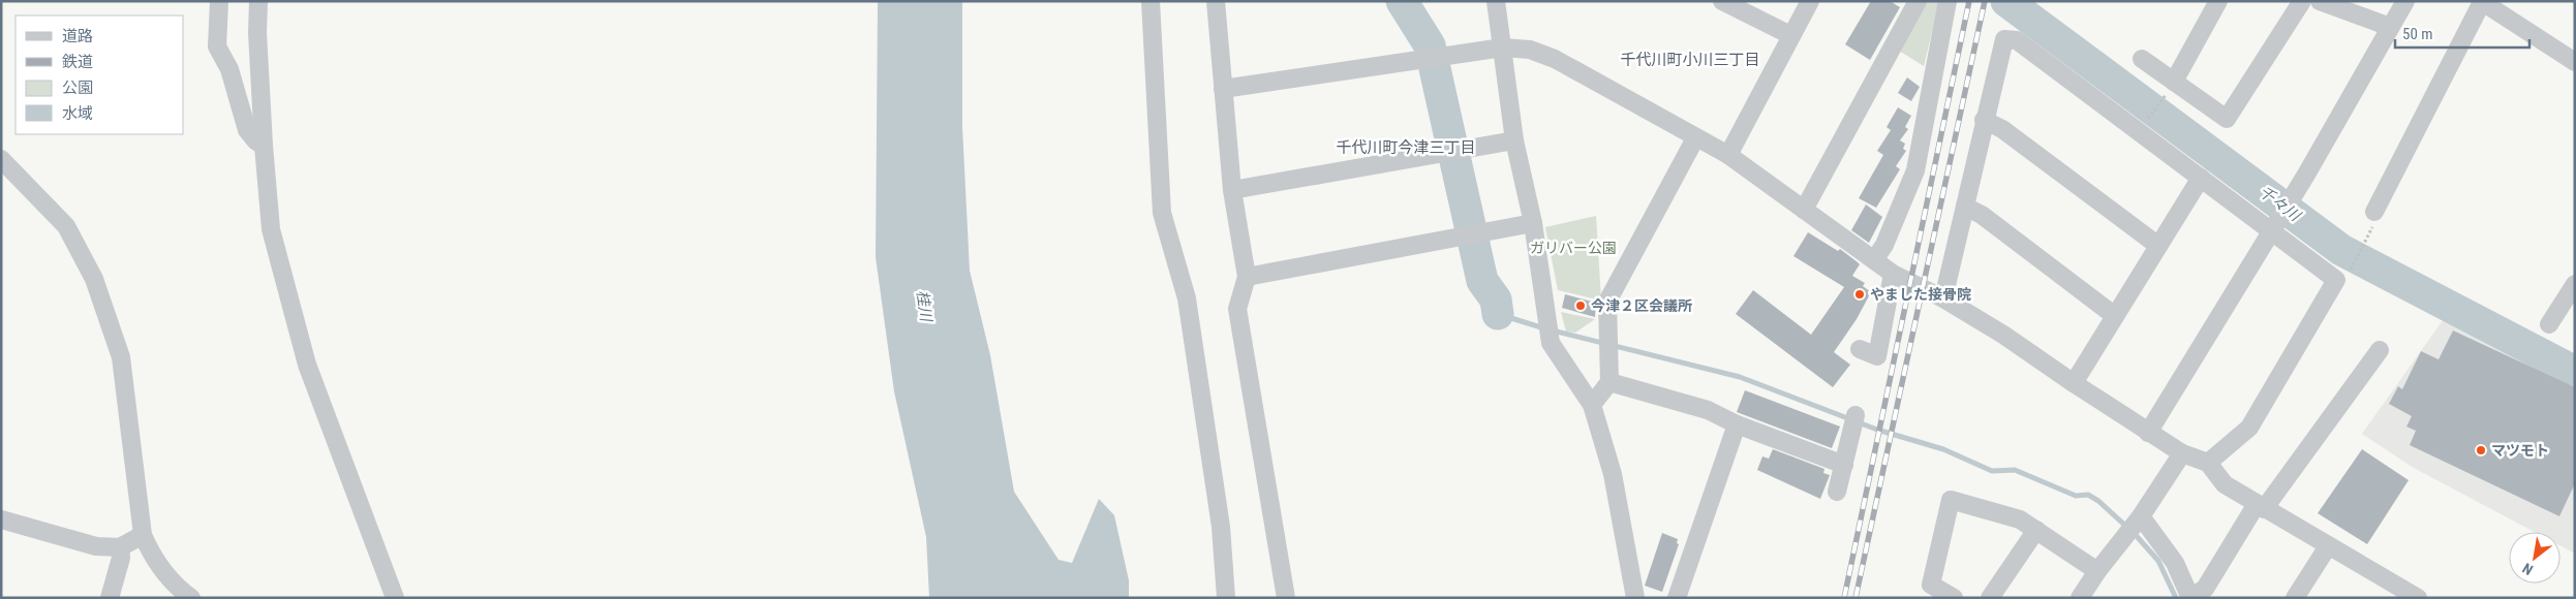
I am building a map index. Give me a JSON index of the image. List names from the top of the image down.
{
  "districts": ["千代川町小川三丁目", "千代川町今津三丁目"],
  "water": ["千々川", "桂川"],
  "parks": ["ガリバー公園"],
  "places": ["やました接骨院", "今津２区会議所", "マツモト"],
  "legend": [
    "道路",
    "鉄道",
    "公園",
    "水域"
  ],
  "scale_bar": "50 m",
  "north": "bottom left"
}
